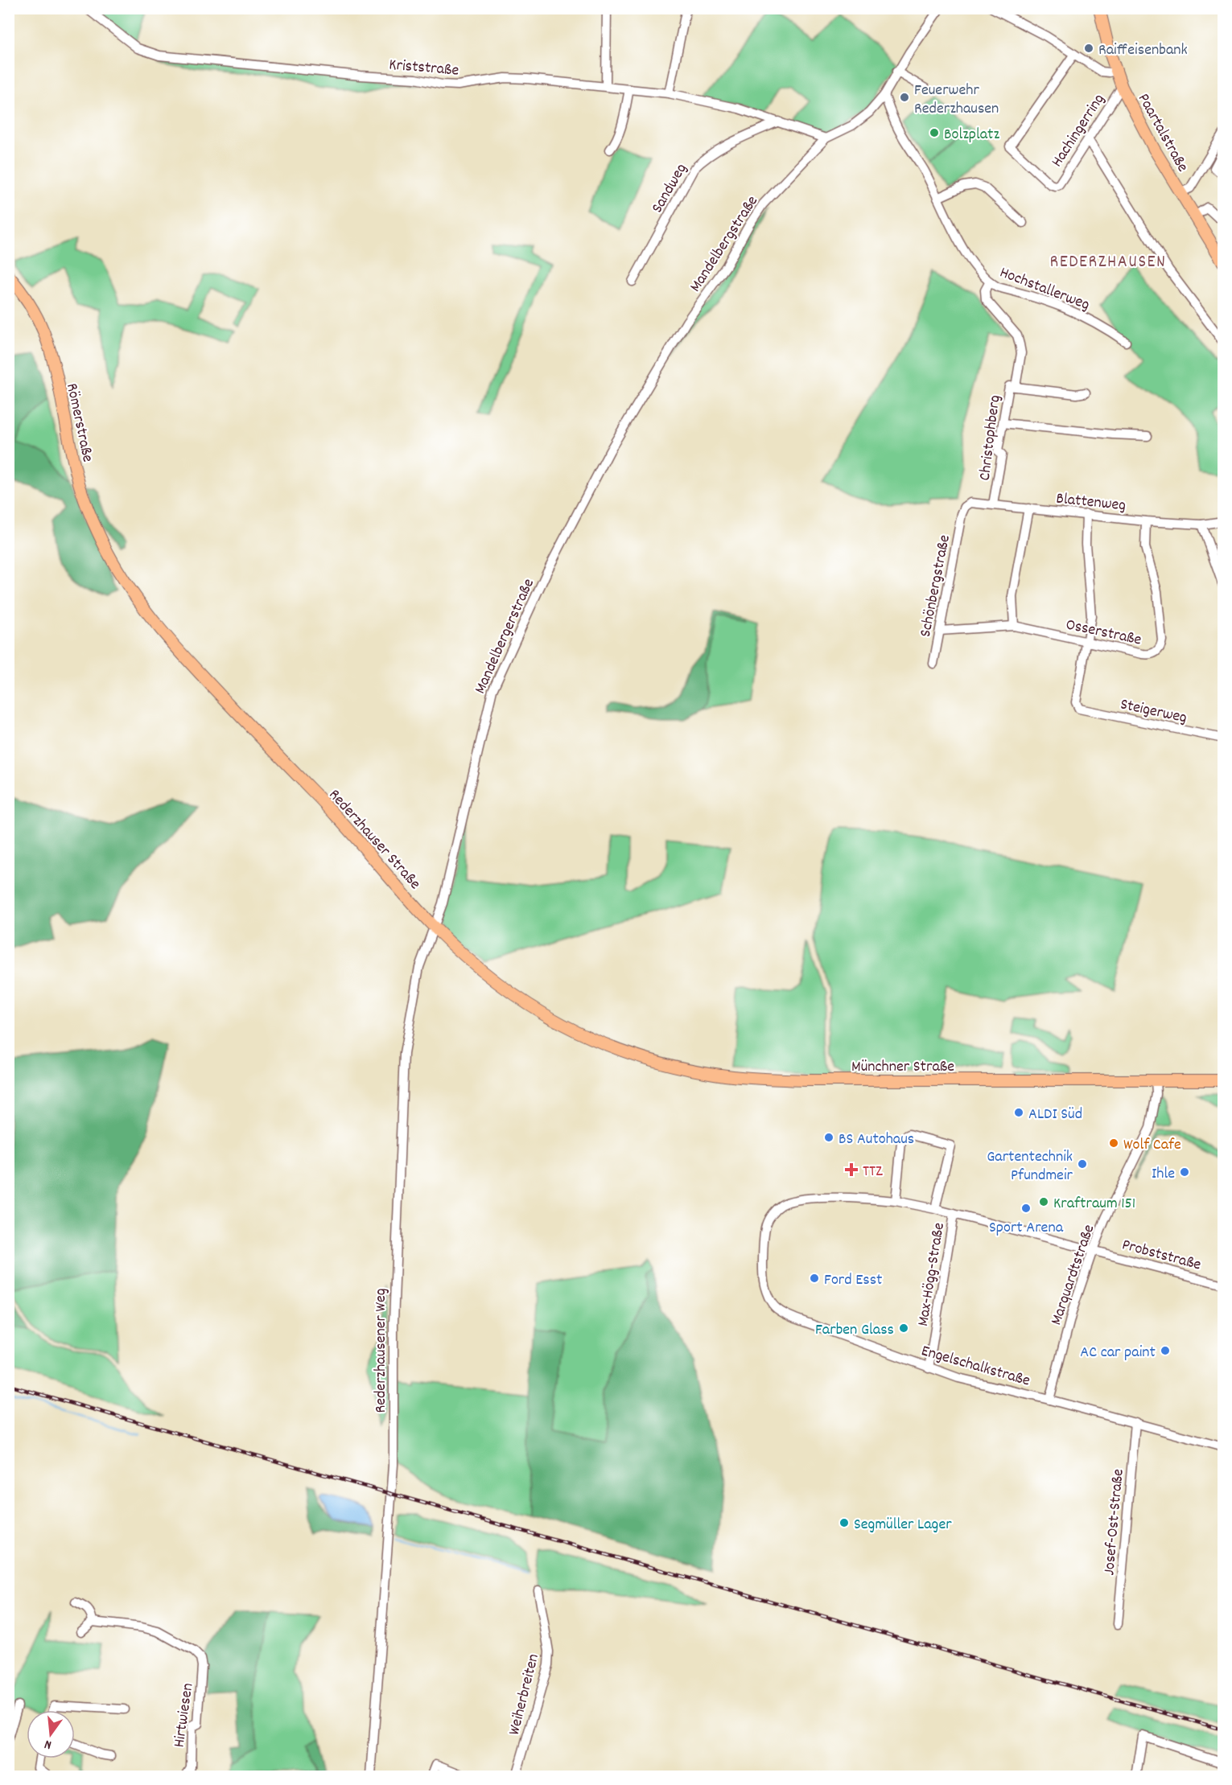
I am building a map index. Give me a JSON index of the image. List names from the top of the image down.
{
  "streets": {
    "main road": [
      "Paartalstraße",
      "Römerstraße",
      "Rederzhauser Straße",
      "Münchner Straße"
    ],
    "street": [
      "Kriststraße",
      "Hachingerring",
      "Sandweg",
      "Mandelbergstraße",
      "Hochstallerweg",
      "Christophberg",
      "Blattenweg",
      "Schönbergstraße",
      "Osserstraße",
      "Mandelbergerstraße",
      "Steigerweg",
      "Probststraße",
      "Max-Högg-Straße",
      "Marquardtstraße",
      "Rederzhausener Weg",
      "Engelschalkstraße",
      "Josef-Ost-Straße",
      "Weiherbreiten",
      "Hirtwiesen"
    ]
  },
  "crossings": [
    ["Kriststraße", "Sandweg"],
    ["Kriststraße", "Mandelbergstraße"],
    ["Hachingerring", "Paartalstraße"],
    ["Mandelbergstraße", "Hochstallerweg"],
    ["Mandelbergstraße", "Mandelbergerstraße"],
    ["Römerstraße", "Rederzhauser Straße"],
    ["Christophberg", "Blattenweg"],
    ["Blattenweg", "Schönbergstraße"],
    ["Blattenweg", "Osserstraße"],
    ["Schönbergstraße", "Osserstraße"],
    ["Osserstraße", "Steigerweg"],
    ["Mandelbergerstraße", "Rederzhauser Straße"],
    ["Mandelbergerstraße", "Rederzhausener Weg"],
    ["Rederzhauser Straße", "Münchner Straße"],
    ["Rederzhauser Straße", "Rederzhausener Weg"],
    ["Münchner Straße", "Marquardtstraße"],
    ["Probststraße", "Max-Högg-Straße"],
    ["Probststraße", "Marquardtstraße"],
    ["Probststraße", "Engelschalkstraße"],
    ["Max-Högg-Straße", "Engelschalkstraße"],
    ["Marquardtstraße", "Engelschalkstraße"],
    ["Engelschalkstraße", "Josef-Ost-Straße"]
  ],
  "districts": ["REDERZHAUSEN"],
  "places": {
    "other": [
      "Raiffeisenbank",
      "Feuerwehr Rederzhausen",
      "Bolzplatz",
      "ALDI Süd",
      "BS Autohaus",
      "Wolf Cafe",
      "Gartentechnik Pfundmeir",
      "Ihle",
      "Kraftraum 151",
      "Sport Arena",
      "Ford Esst",
      "Farben Glass",
      "AC car paint",
      "Segmüller Lager"
    ],
    "health": ["TTZ"]
  },
  "north": "bottom"
}
